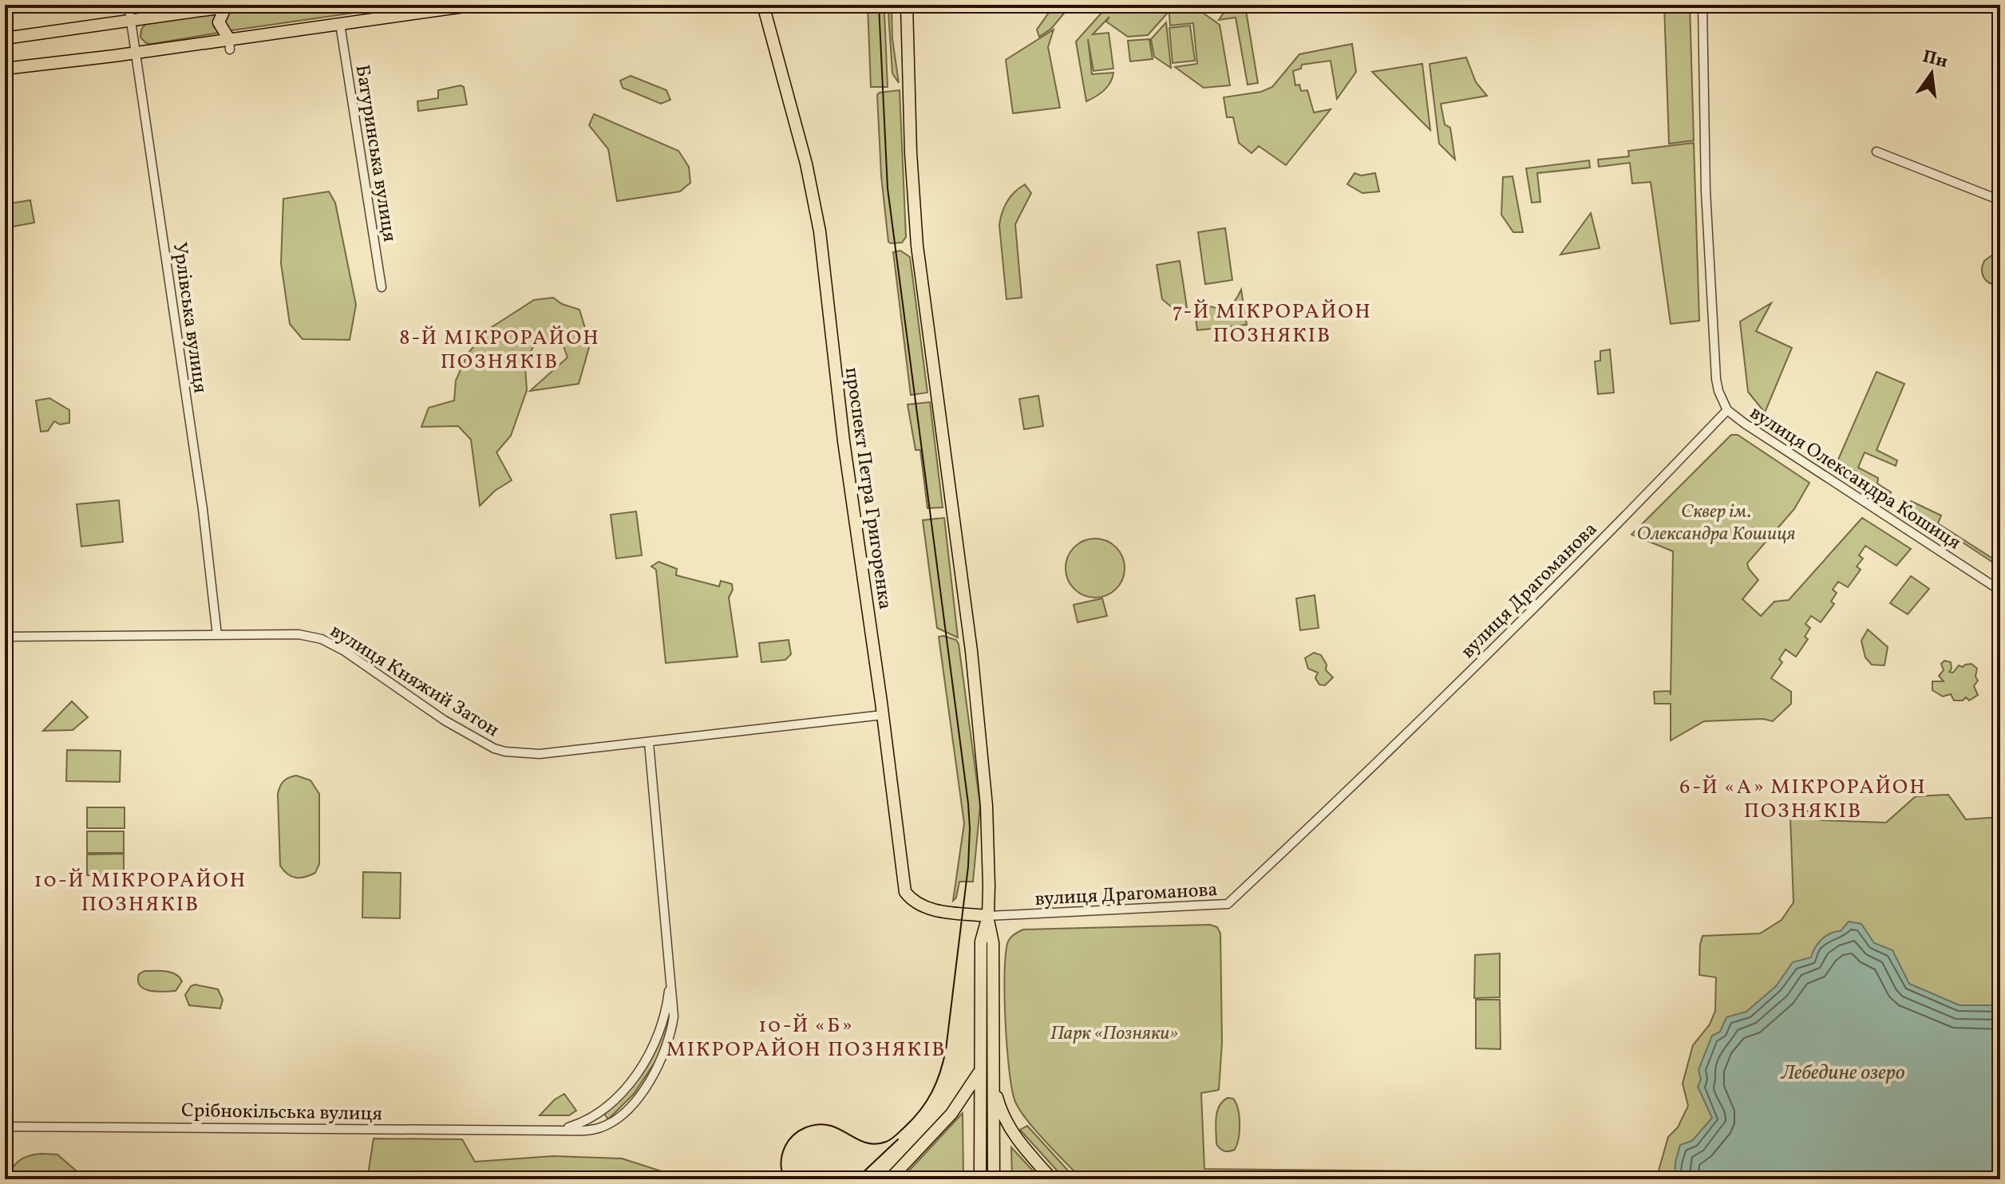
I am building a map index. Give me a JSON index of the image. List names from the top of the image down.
{
  "streets": {
    "main road": ["проспект Петра Григоренка"],
    "street": [
      "Батуринська вулиця",
      "Урлівська вулиця",
      "вулиця Олександра Кошиця",
      "вулиця Драгоманова",
      "вулиця Княжий Затон",
      "Срібнокільська вулиця"
    ]
  },
  "crossings": [
    ["Урлівська вулиця", "вулиця Княжий Затон"],
    ["вулиця Олександра Кошиця", "вулиця Драгоманова"],
    ["проспект Петра Григоренка", "вулиця Драгоманова"],
    ["проспект Петра Григоренка", "вулиця Княжий Затон"],
    ["вулиця Княжий Затон", "Срібнокільська вулиця"]
  ],
  "districts": [
    "7-Й МІКРОРАЙОН ПОЗНЯКІВ",
    "8-Й МІКРОРАЙОН ПОЗНЯКІВ",
    "6-Й «А» МІКРОРАЙОН ПОЗНЯКІВ",
    "10-Й МІКРОРАЙОН ПОЗНЯКІВ",
    "10-Й «Б» МІКРОРАЙОН ПОЗНЯКІВ"
  ],
  "water": ["Лебедине озеро"],
  "parks": ["Сквер ім. Олександра Кошиця", "Парк «Позняки»"],
  "north": "top"
}
